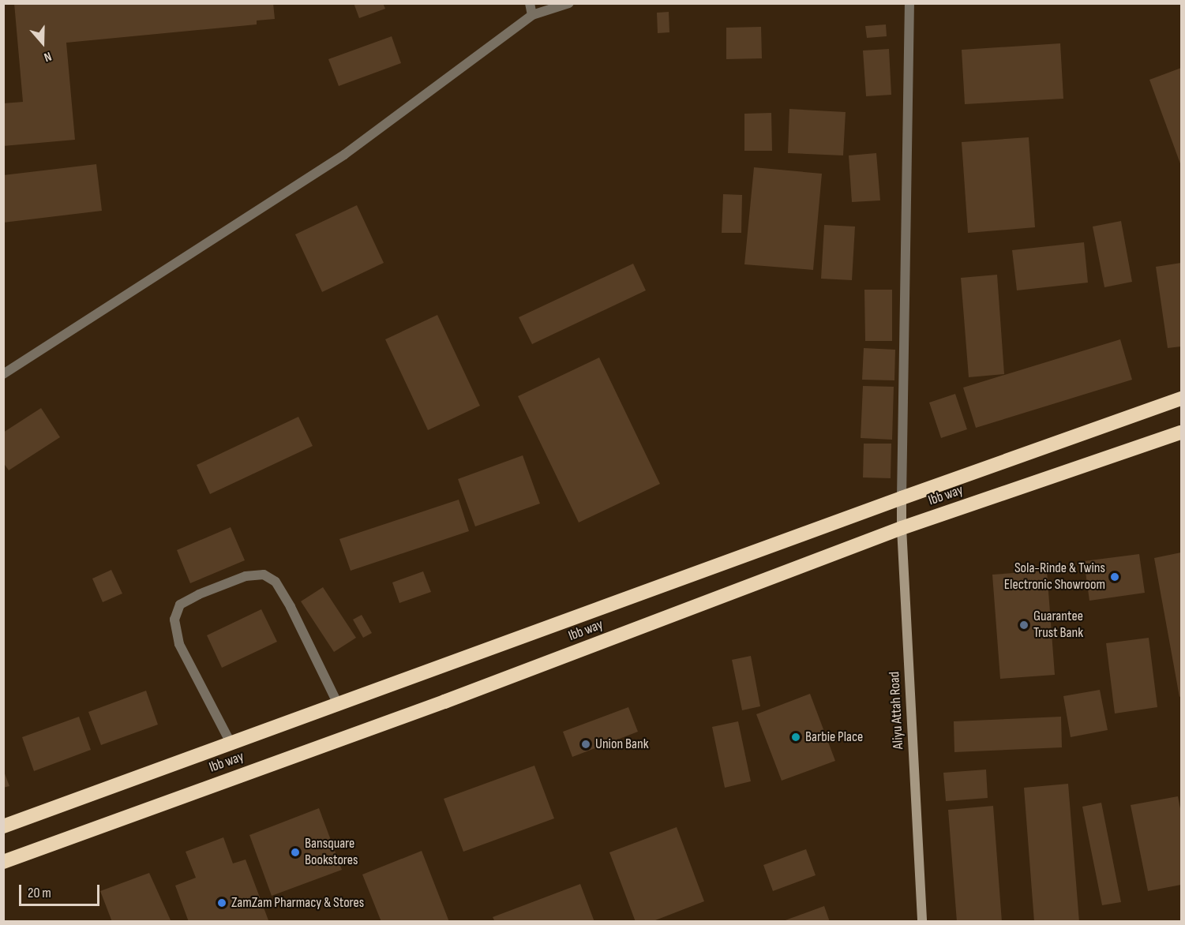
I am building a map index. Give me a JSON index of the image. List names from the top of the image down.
{
  "streets": {
    "highway": ["Ibb way"],
    "street": ["Aliyu Attah Road"]
  },
  "crossings": [
    ["Ibb way", "Aliyu Attah Road"]
  ],
  "places": [
    "Sola-Rinde & Twins Electronic Showroom",
    "Guarantee Trust Bank",
    "Barbie Place",
    "Union Bank",
    "Bansquare Bookstores",
    "ZamZam Pharmacy & Stores"
  ],
  "scale_bar": "20 m",
  "north": "bottom"
}
